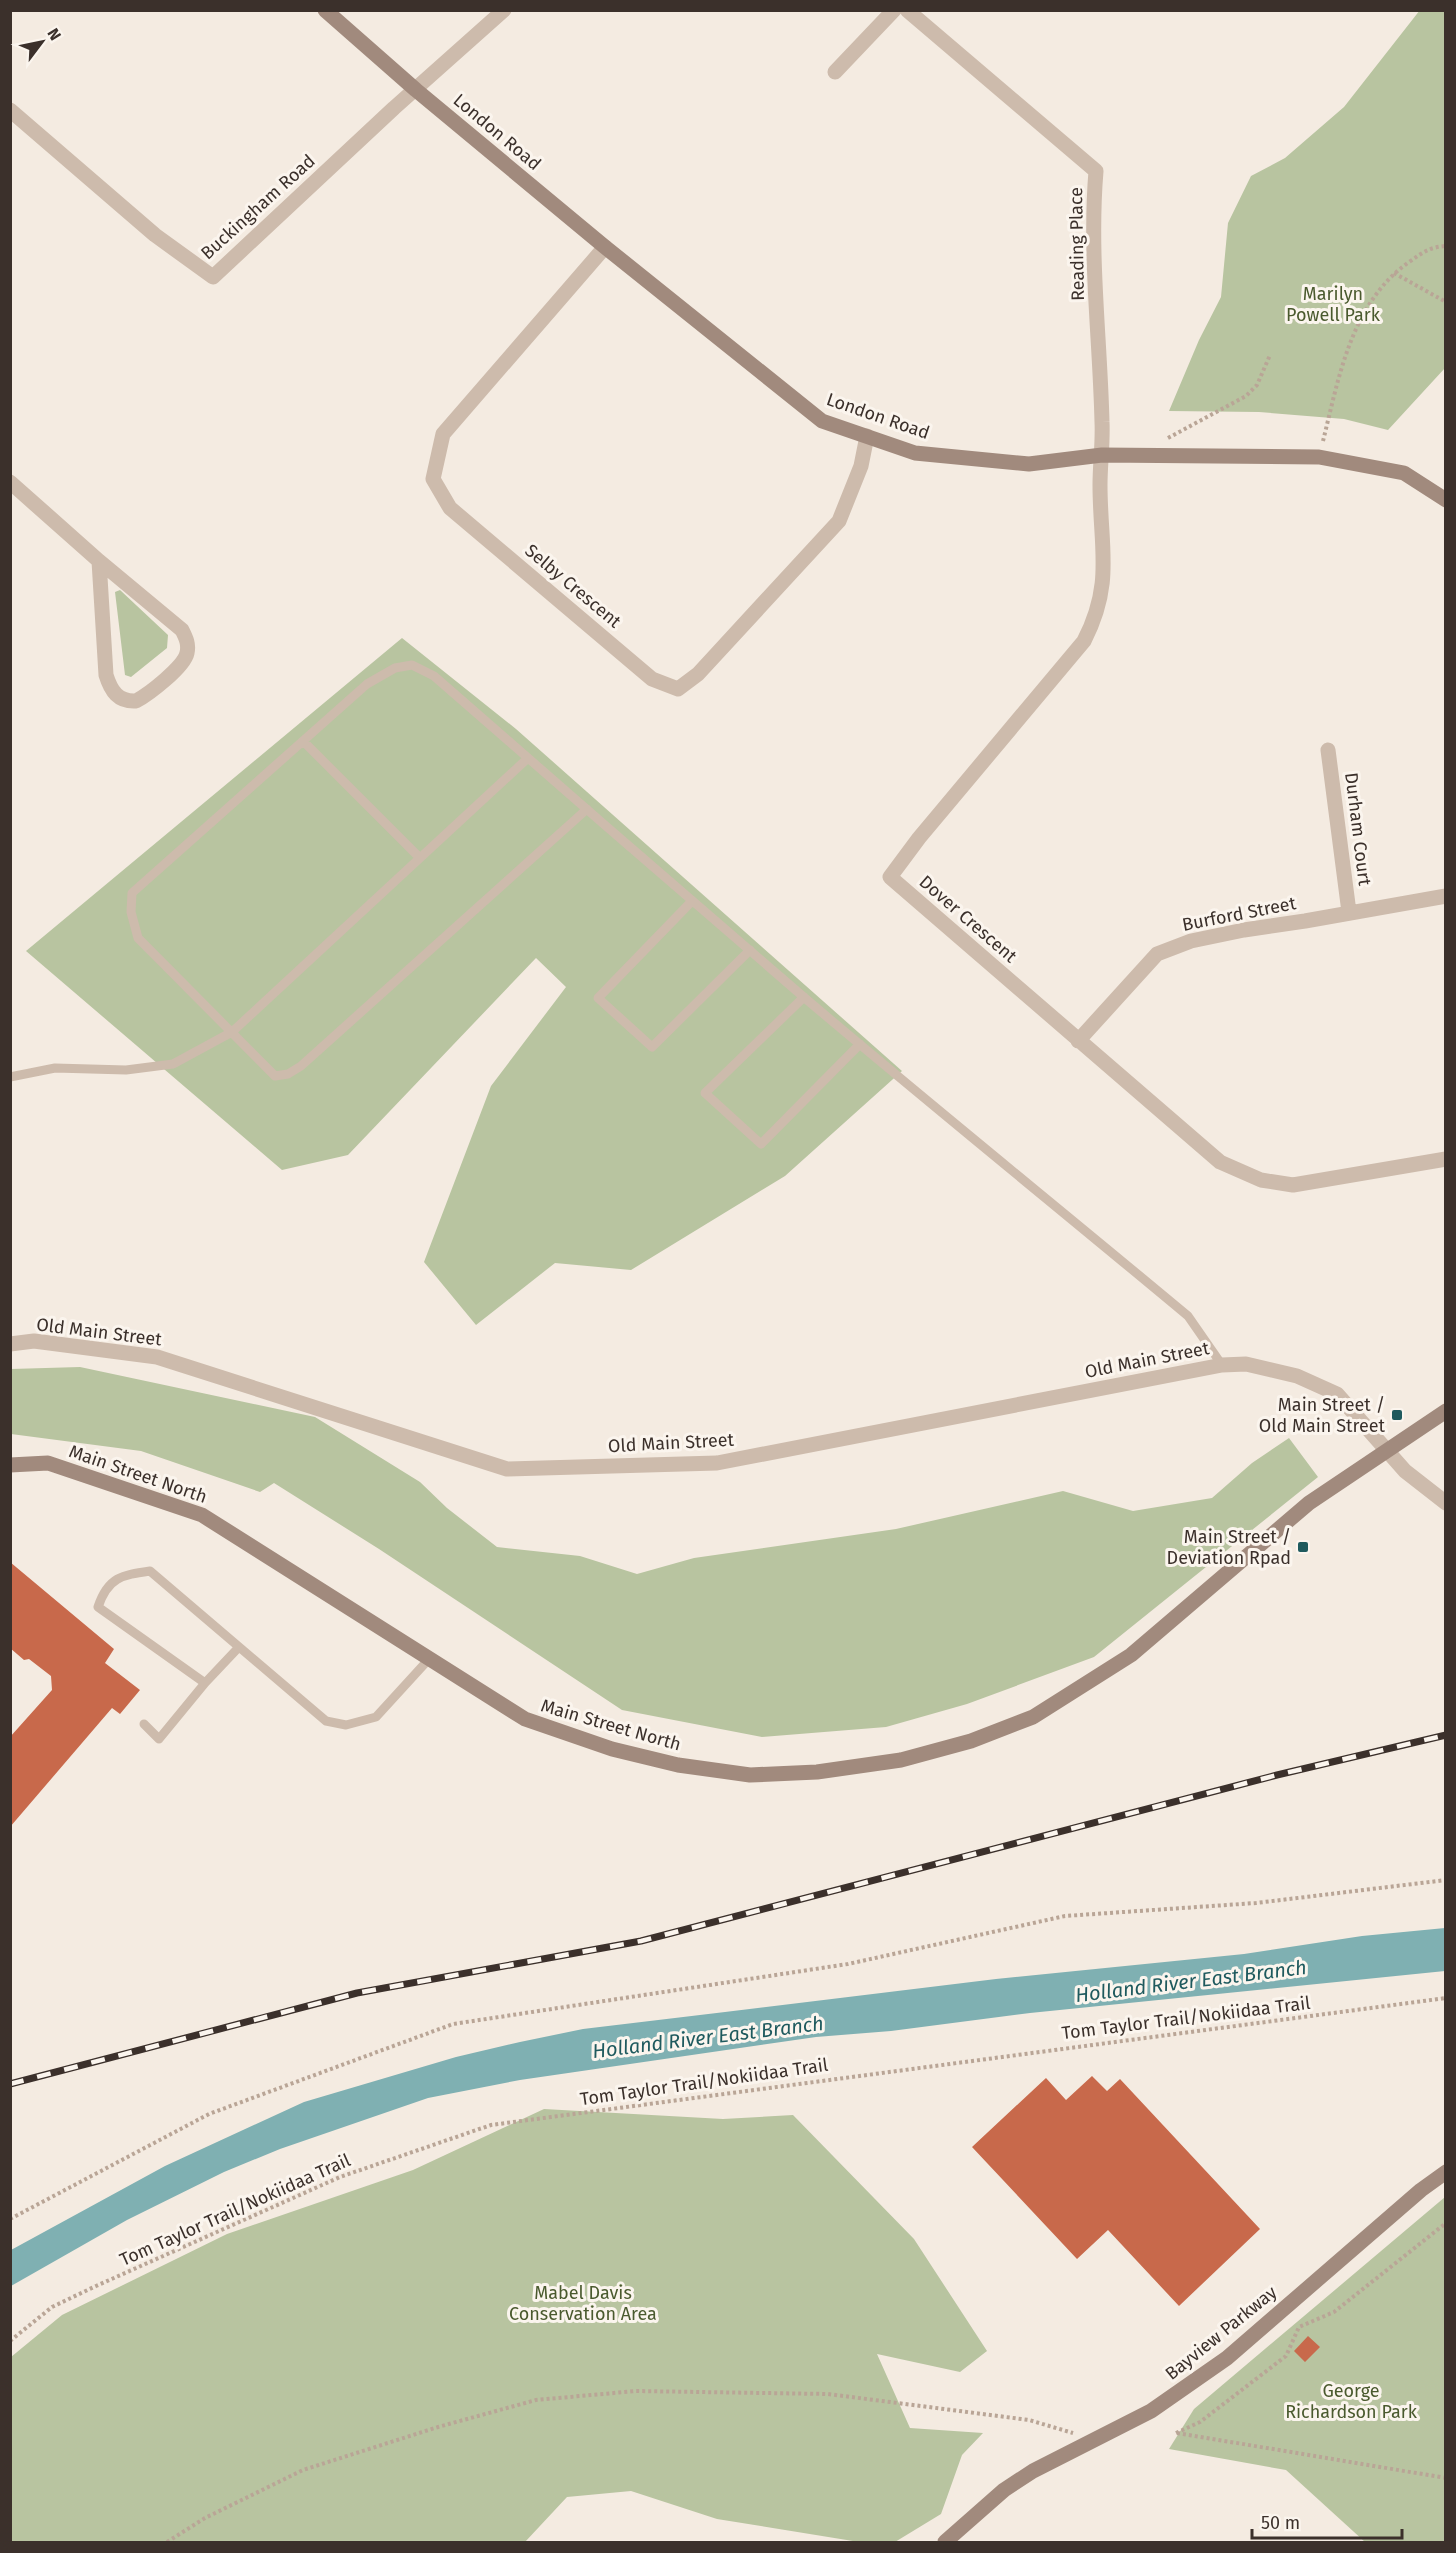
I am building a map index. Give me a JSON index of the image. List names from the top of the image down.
{
  "streets": {
    "street": [
      "London Road",
      "Buckingham Road",
      "Reading Place",
      "Selby Crescent",
      "Durham Court",
      "Burford Street",
      "Dover Crescent",
      "Old Main Street",
      "Main Street North",
      "Bayview Parkway"
    ],
    "path": ["Tom Taylor Trail/Nokiidaa Trail"]
  },
  "crossings": [
    ["London Road", "Buckingham Road"],
    ["London Road", "Reading Place"],
    ["London Road", "Selby Crescent"],
    ["London Road", "Dover Crescent"],
    ["Reading Place", "Dover Crescent"],
    ["Durham Court", "Burford Street"],
    ["Burford Street", "Dover Crescent"],
    ["Old Main Street", "Main Street North"]
  ],
  "water": ["Holland River East Branch"],
  "parks": ["Marilyn Powell Park", "Mabel Davis Conservation Area", "George Richardson Park"],
  "places": {
    "transit": ["Main Street / Old Main Street", "Main Street / Deviation Rpad"]
  },
  "scale_bar": "50 m",
  "north": "top right"
}
